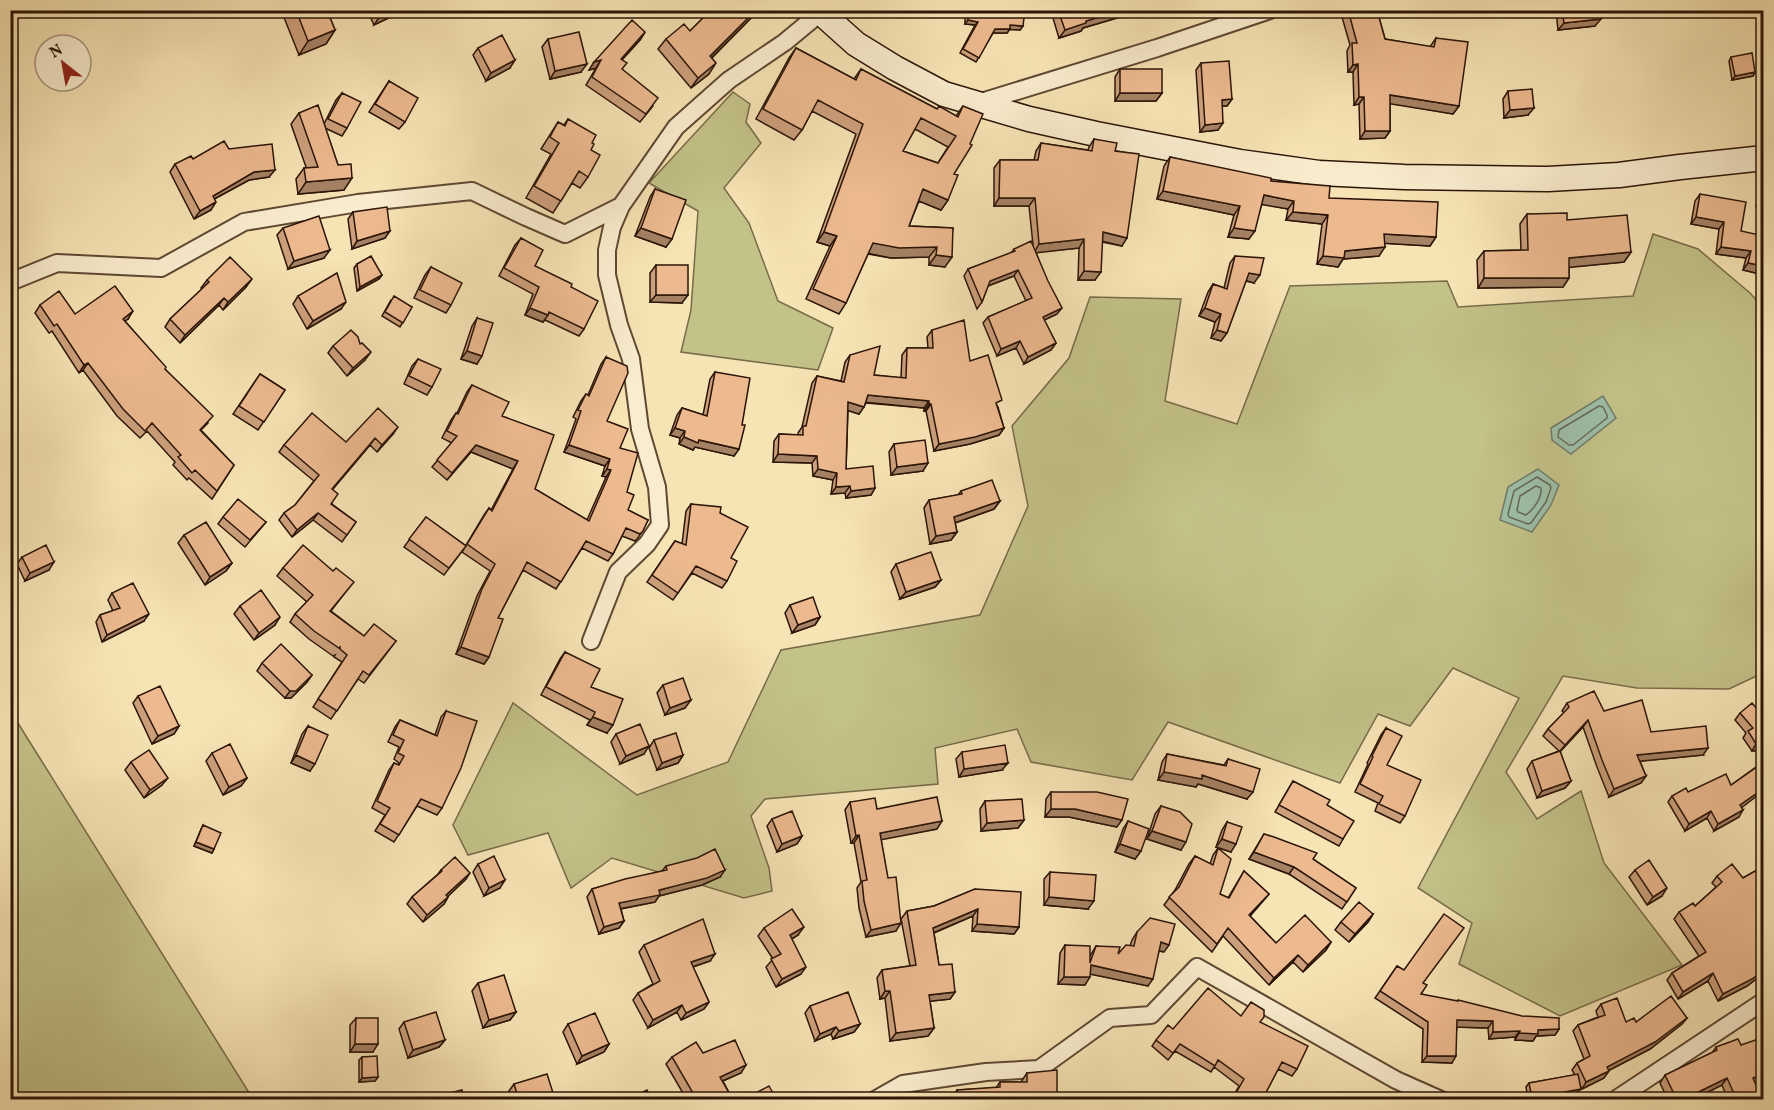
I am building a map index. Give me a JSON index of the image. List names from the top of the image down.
{
  "north": "top left"
}
